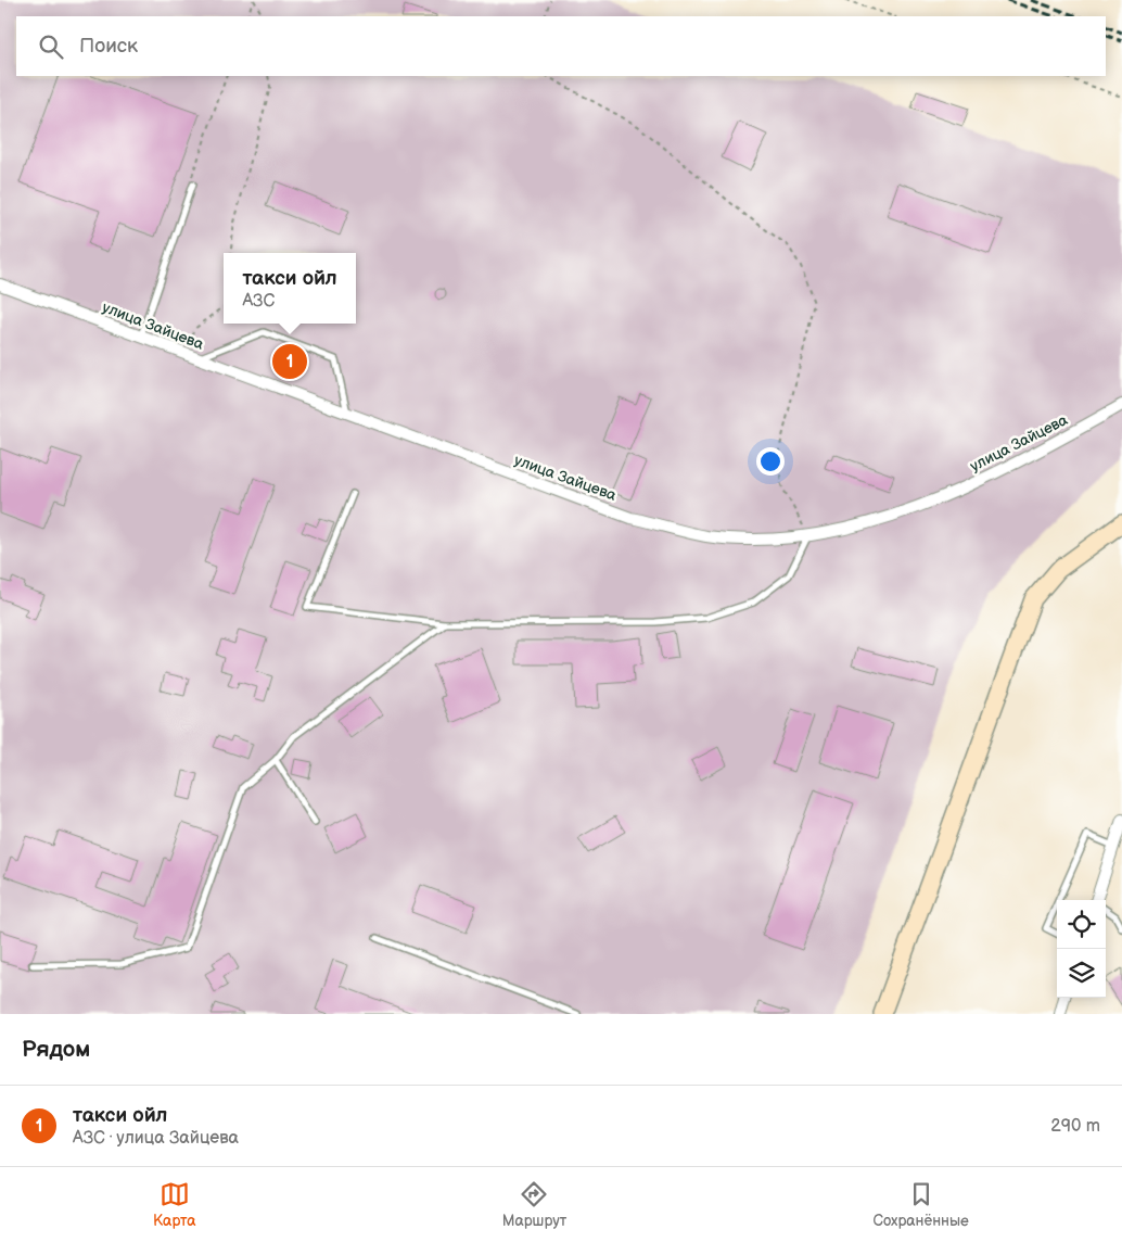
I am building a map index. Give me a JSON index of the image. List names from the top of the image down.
{
  "streets": {
    "street": ["улица Зайцева"]
  },
  "page": {
    "search": "Поиск",
    "popup": ["такси ойл", "АЗС"],
    "pins": "1",
    "heading": "Рядом",
    "list": [
      {
        "mark": "1",
        "name": "такси ойл",
        "note": "АЗС · улица Зайцева",
        "value": "290 m"
      }
    ],
    "nav": ["Карта", "Маршрут", "Сохранённые"]
  }
}
